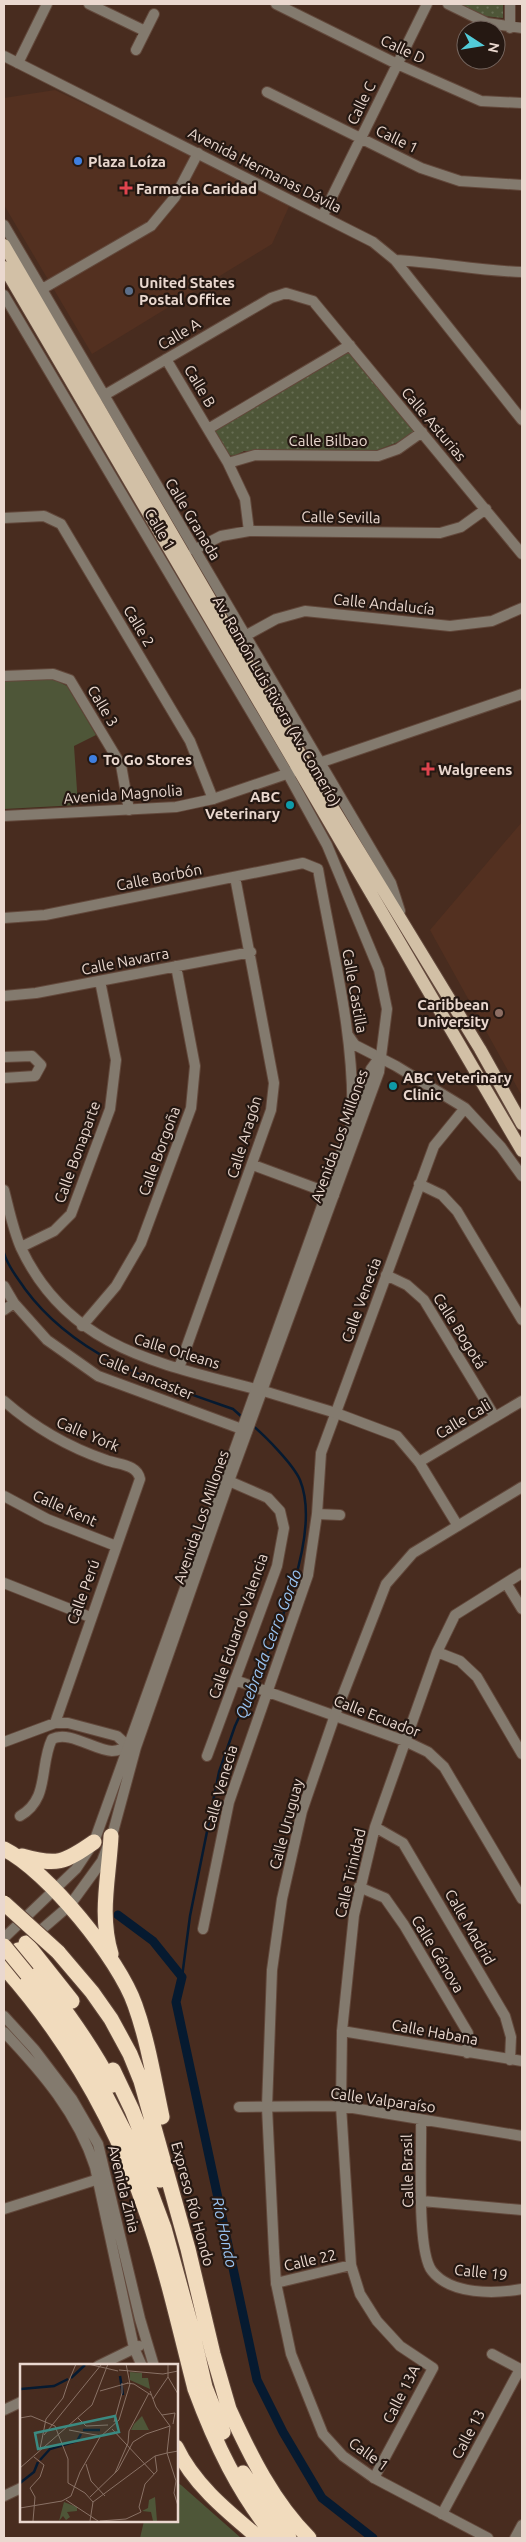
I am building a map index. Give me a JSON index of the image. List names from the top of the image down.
{
  "streets": {
    "highway": ["Expreso Río Hondo"],
    "main road": ["Av. Ramón Luis Rivera (Av. Comerío)"],
    "street": [
      "Calle D",
      "Calle C",
      "Calle 1",
      "Avenida Hermanas Dávila",
      "Calle A",
      "Calle B",
      "Calle Asturias",
      "Calle Bilbao",
      "Calle Sevilla",
      "Calle Granada",
      "Calle Andalucía",
      "Calle 2",
      "Calle 3",
      "Avenida Magnolia",
      "Calle Borbón",
      "Calle Navarra",
      "Calle Castilla",
      "Avenida Los Millones",
      "Calle Aragón",
      "Calle Borgoña",
      "Calle Bonaparte",
      "Calle Venecia",
      "Calle Bogotá",
      "Calle Orleans",
      "Calle Lancaster",
      "Calle Cali",
      "Calle York",
      "Calle Kent",
      "Calle Perú",
      "Calle Eduardo Valencia",
      "Calle Ecuador",
      "Calle Uruguay",
      "Calle Trinidad",
      "Calle Madrid",
      "Calle Génova",
      "Calle Habana",
      "Calle Valparaíso",
      "Calle Brasil",
      "Avenida Zinia",
      "Calle 22",
      "Calle 19",
      "Calle 13A",
      "Calle 13"
    ]
  },
  "crossings": [
    ["Calle D", "Calle C"],
    ["Calle C", "Calle 1"],
    ["Calle C", "Avenida Hermanas Dávila"],
    ["Calle 1", "Calle Granada"],
    ["Calle 1", "Av. Ramón Luis Rivera (Av. Comerío)"],
    ["Calle 1", "Avenida Magnolia"],
    ["Calle 1", "Calle Uruguay"],
    ["Calle 1", "Calle 22"],
    ["Calle 1", "Calle 13A"],
    ["Calle 1", "Calle 13"],
    ["Calle A", "Calle B"],
    ["Calle A", "Calle Asturias"],
    ["Calle A", "Calle Granada"],
    ["Calle Asturias", "Calle Bilbao"],
    ["Calle Asturias", "Calle Sevilla"],
    ["Calle Sevilla", "Calle Granada"],
    ["Calle Granada", "Calle Andalucía"],
    ["Calle Granada", "Av. Ramón Luis Rivera (Av. Comerío)"],
    ["Calle Granada", "Avenida Magnolia"],
    ["Calle 2", "Avenida Magnolia"],
    ["Av. Ramón Luis Rivera (Av. Comerío)", "Avenida Magnolia"],
    ["Calle 3", "Avenida Magnolia"],
    ["Calle Borbón", "Calle Castilla"],
    ["Calle Borbón", "Calle Aragón"],
    ["Calle Navarra", "Calle Aragón"],
    ["Calle Navarra", "Calle Borgoña"],
    ["Calle Navarra", "Calle Bonaparte"],
    ["Calle Castilla", "Avenida Los Millones"],
    ["Avenida Los Millones", "Calle Orleans"],
    ["Avenida Los Millones", "Calle Lancaster"],
    ["Avenida Los Millones", "Calle Eduardo Valencia"],
    ["Calle Aragón", "Calle Orleans"],
    ["Calle Borgoña", "Calle Orleans"],
    ["Calle Bonaparte", "Calle Orleans"],
    ["Calle Venecia", "Calle Bogotá"],
    ["Calle Venecia", "Calle Orleans"],
    ["Calle Venecia", "Calle Ecuador"],
    ["Calle Bogotá", "Calle Cali"],
    ["Calle Orleans", "Calle Cali"],
    ["Calle Orleans", "Calle Uruguay"],
    ["Calle York", "Calle Perú"],
    ["Calle Kent", "Calle Perú"],
    ["Calle Eduardo Valencia", "Calle Ecuador"],
    ["Calle Ecuador", "Calle Uruguay"],
    ["Calle Ecuador", "Calle Trinidad"],
    ["Calle Uruguay", "Calle Valparaíso"],
    ["Calle Trinidad", "Calle Madrid"],
    ["Calle Trinidad", "Calle Génova"],
    ["Calle Trinidad", "Calle Habana"],
    ["Calle Trinidad", "Calle Valparaíso"],
    ["Calle Trinidad", "Calle 13A"],
    ["Calle Madrid", "Calle Habana"],
    ["Calle Génova", "Calle Habana"],
    ["Calle Valparaíso", "Calle Brasil"],
    ["Calle Brasil", "Calle 19"],
    ["Calle 22", "Calle 13A"]
  ],
  "water": ["Quebrada Cerro Gordo", "Río Hondo"],
  "places": {
    "other": [
      "Plaza Loíza",
      "United States Postal Office",
      "To Go Stores",
      "ABC Veterinary",
      "Caribbean University",
      "ABC Veterinary Clinic"
    ],
    "health": ["Farmacia Caridad", "Walgreens"]
  },
  "north": "right"
}
